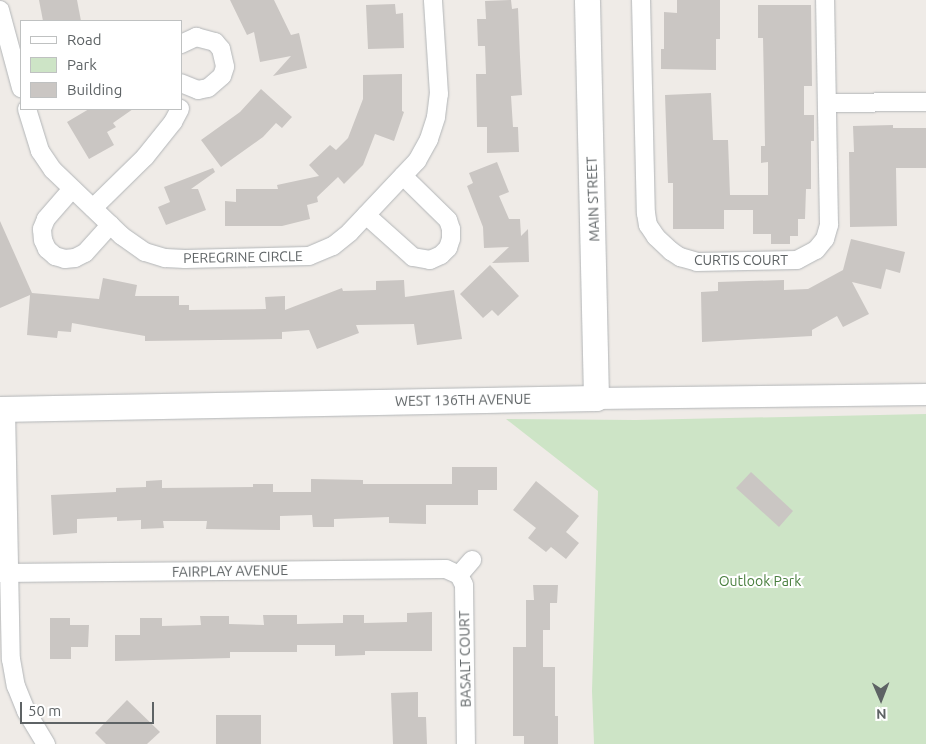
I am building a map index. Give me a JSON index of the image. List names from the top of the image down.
{
  "streets": {
    "main road": ["MAIN STREET", "WEST 136TH AVENUE"],
    "street": [
      "PEREGRINE CIRCLE",
      "CURTIS COURT",
      "FAIRPLAY AVENUE",
      "BASALT COURT"
    ]
  },
  "crossings": [
    ["MAIN STREET", "WEST 136TH AVENUE"],
    ["FAIRPLAY AVENUE", "BASALT COURT"]
  ],
  "parks": ["Outlook Park"],
  "legend": ["Road", "Park", "Building"],
  "scale_bar": "50 m",
  "north": "bottom"
}
